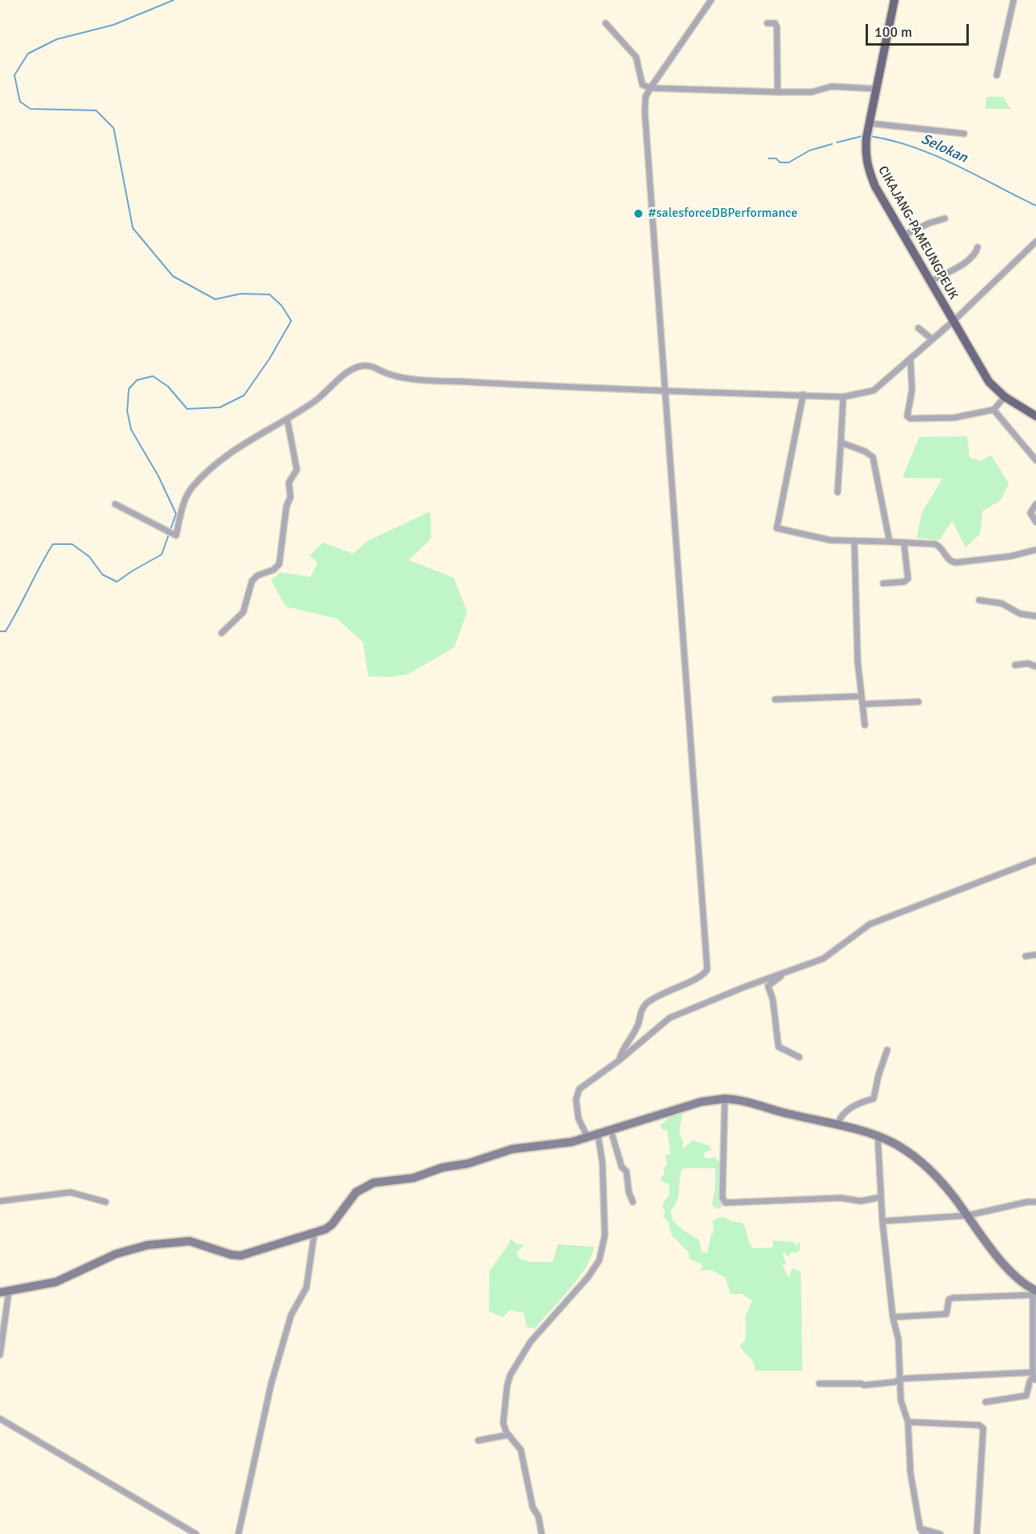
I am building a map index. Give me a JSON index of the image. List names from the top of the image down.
{
  "streets": {
    "main road": ["CIKAJANG-PAMEUNGPEUK"]
  },
  "water": ["Selokan"],
  "places": ["#salesforceDBPerformance"],
  "scale_bar": "100 m"
}
